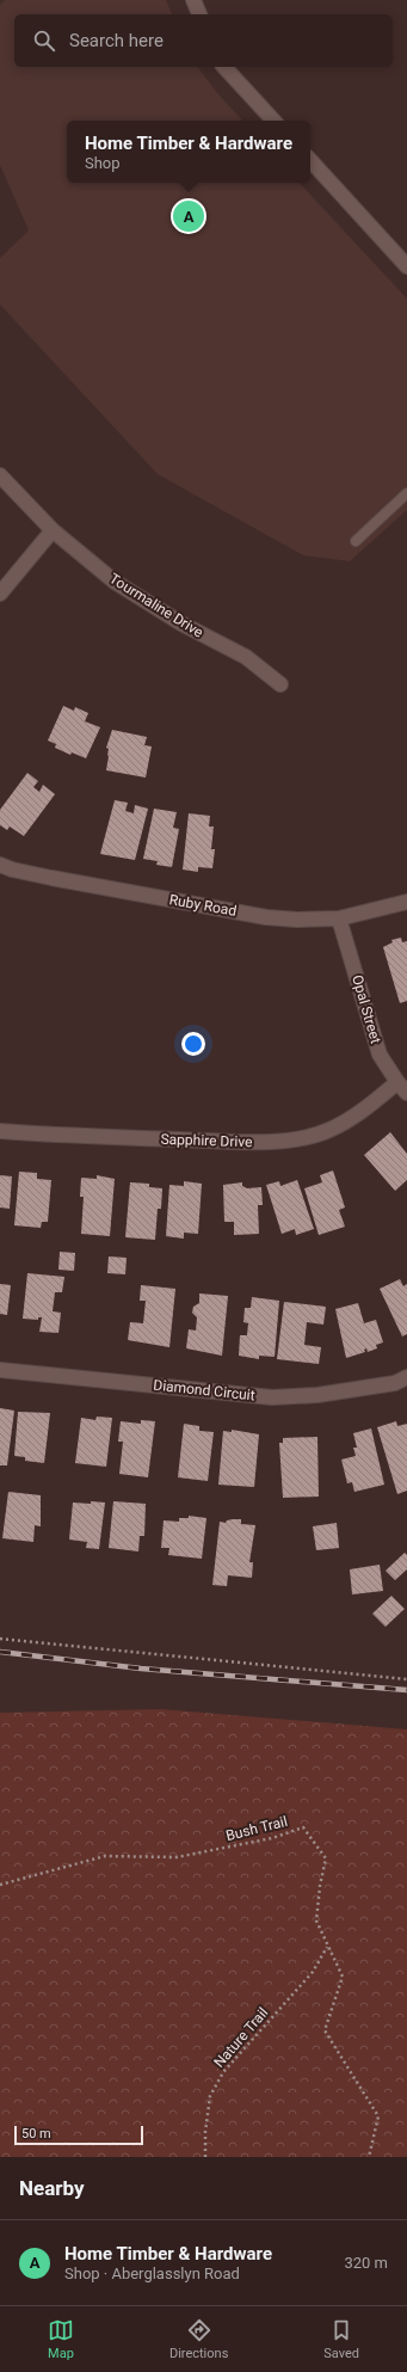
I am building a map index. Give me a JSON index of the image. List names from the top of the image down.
{
  "streets": {
    "street": [
      "Tourmaline Drive",
      "Ruby Road",
      "Opal Street",
      "Sapphire Drive",
      "Diamond Circuit"
    ],
    "path": ["Bush Trail", "Nature Trail"]
  },
  "crossings": [
    ["Ruby Road", "Opal Street"],
    ["Opal Street", "Sapphire Drive"],
    ["Bush Trail", "Nature Trail"]
  ],
  "scale_bar": "50 m",
  "page": {
    "search": "Search here",
    "popup": ["Home Timber & Hardware", "Shop"],
    "pins": "A",
    "scale": "50 m",
    "heading": "Nearby",
    "list": [
      {
        "mark": "A",
        "name": "Home Timber & Hardware",
        "note": "Shop · Aberglasslyn Road",
        "value": "320 m"
      }
    ],
    "nav": ["Map", "Directions", "Saved"]
  }
}
